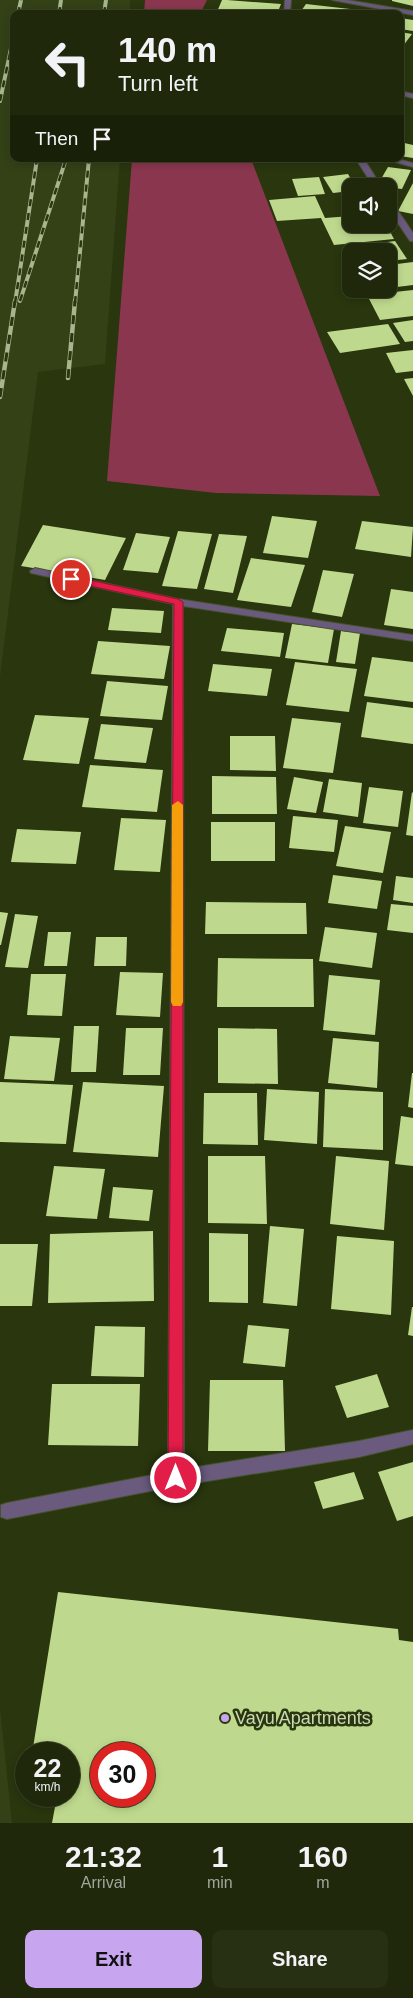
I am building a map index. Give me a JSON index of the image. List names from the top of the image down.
{
  "places": ["Vayu Apartments"],
  "page": {
    "turn": ["140 m", "Turn left"],
    "then": "Then",
    "speed": "22 km/h",
    "limit": "30",
    "eta": [
      "21:32",
      "Arrival",
      "1",
      "min",
      "160",
      "m"
    ],
    "buttons": ["Exit", "Share"]
  }
}
